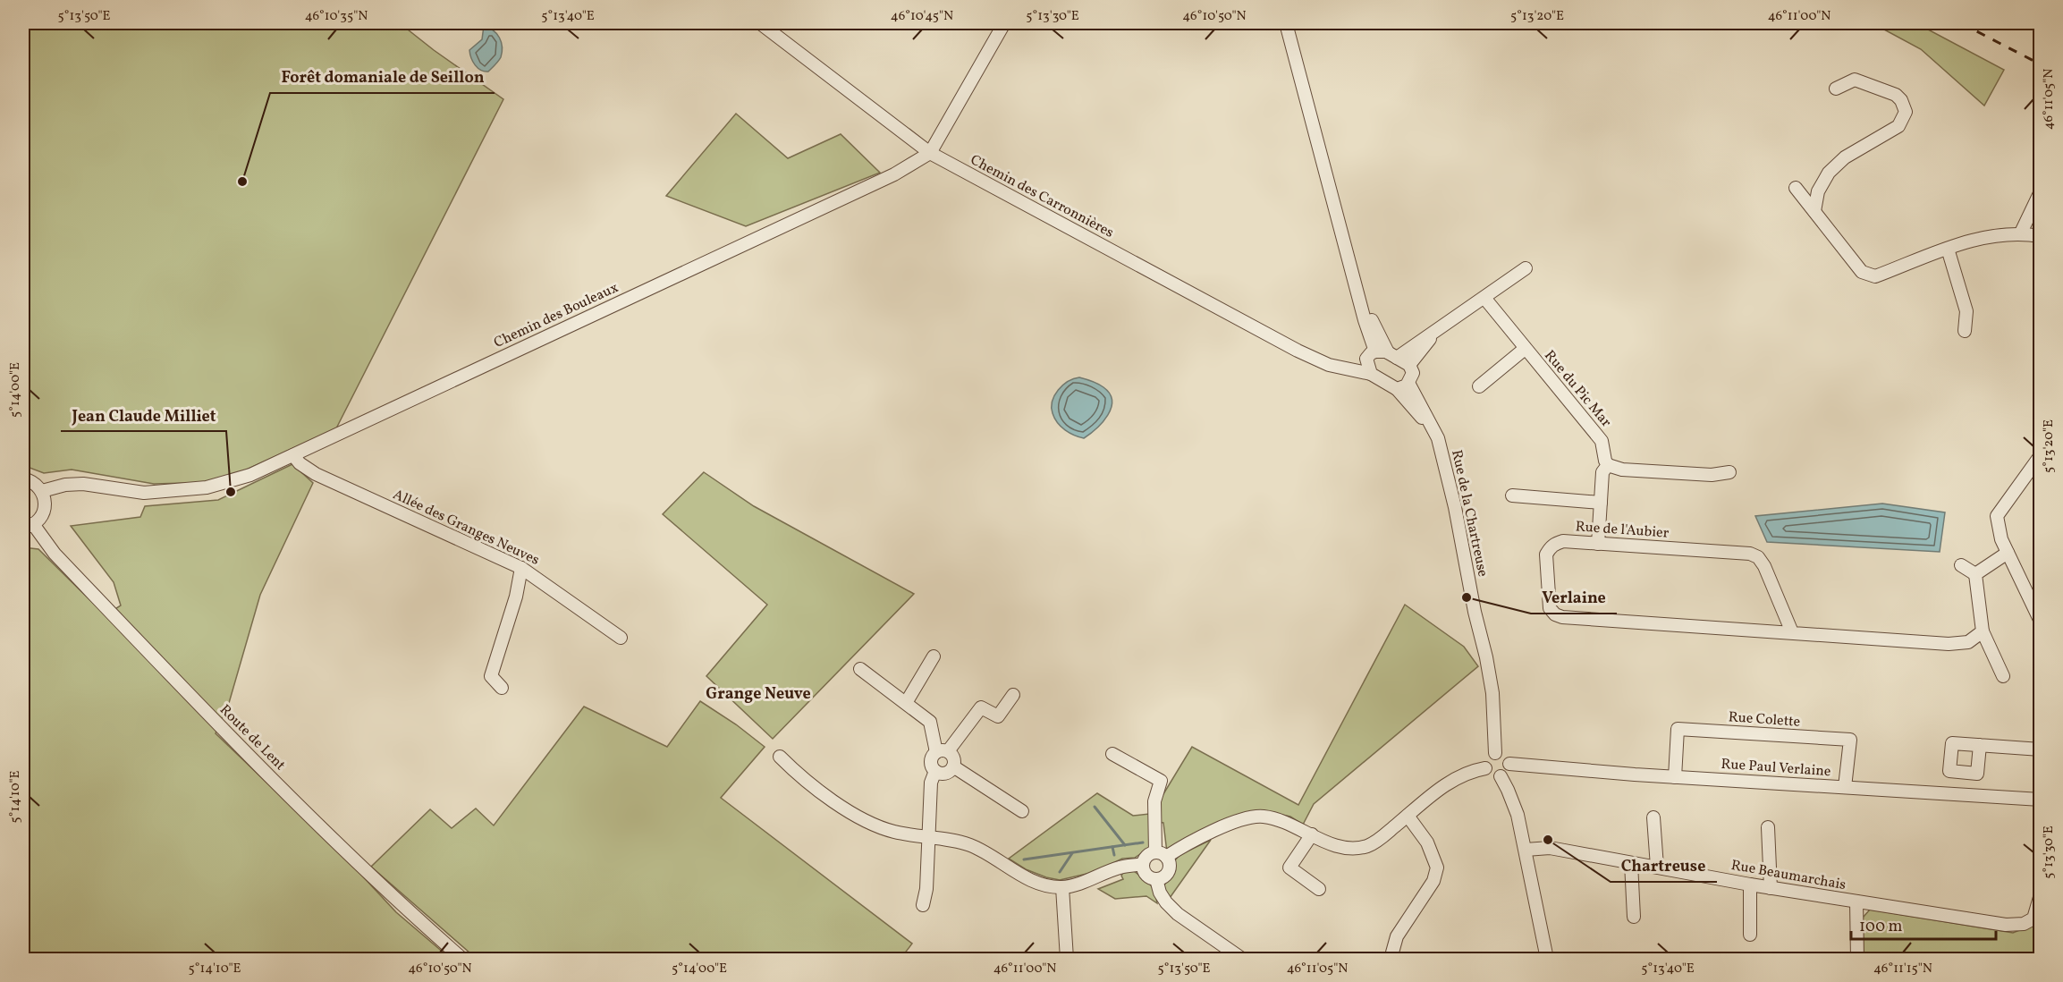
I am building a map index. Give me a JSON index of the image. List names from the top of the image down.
{
  "streets": {
    "street": [
      "Chemin des Carronnières",
      "Chemin des Bouleaux",
      "Rue du Pic Mar",
      "Rue de la Chartreuse",
      "Allée des Granges Neuves",
      "Rue de l'Aubier",
      "Rue Colette",
      "Route de Lent",
      "Rue Paul Verlaine",
      "Rue Beaumarchais"
    ]
  },
  "crossings": [
    ["Chemin des Carronnières", "Chemin des Bouleaux"],
    ["Chemin des Carronnières", "Rue de la Chartreuse"],
    ["Chemin des Bouleaux", "Allée des Granges Neuves"],
    ["Rue de la Chartreuse", "Rue Paul Verlaine"],
    ["Rue Colette", "Rue Paul Verlaine"]
  ],
  "districts": ["Grange Neuve"],
  "places": [
    "Forêt domaniale de Seillon",
    "Jean Claude Milliet",
    "Verlaine",
    "Chartreuse"
  ],
  "scale_bar": "100 m",
  "coordinates": [
    "5°13'50\"E",
    "46°10'35\"N",
    "5°13'40\"E",
    "46°10'45\"N",
    "5°13'30\"E",
    "46°10'50\"N",
    "5°13'20\"E",
    "46°11'00\"N",
    "46°11'05\"N",
    "5°14'00\"E",
    "5°14'10\"E",
    "46°11'15\"N"
  ]
}
